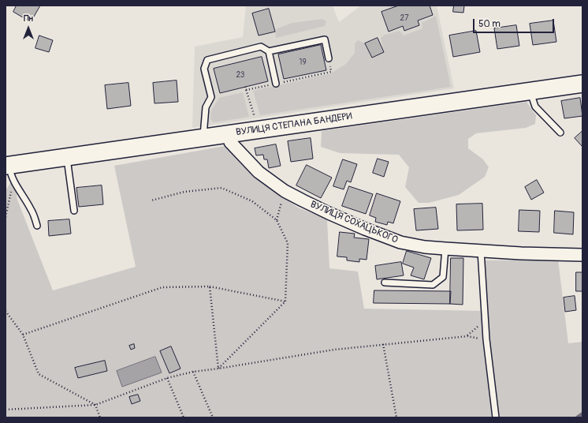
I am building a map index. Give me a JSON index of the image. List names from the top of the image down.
{
  "streets": {
    "main road": ["ВУЛИЦЯ СТЕПАНА БАНДЕРИ"],
    "street": ["ВУЛИЦЯ СОХАЦЬКОГО"]
  },
  "crossings": [
    ["ВУЛИЦЯ СТЕПАНА БАНДЕРИ", "ВУЛИЦЯ СОХАЦЬКОГО"]
  ],
  "house_numbers": ["27", "19", "23"],
  "scale_bar": "50 m",
  "north": "top"
}
